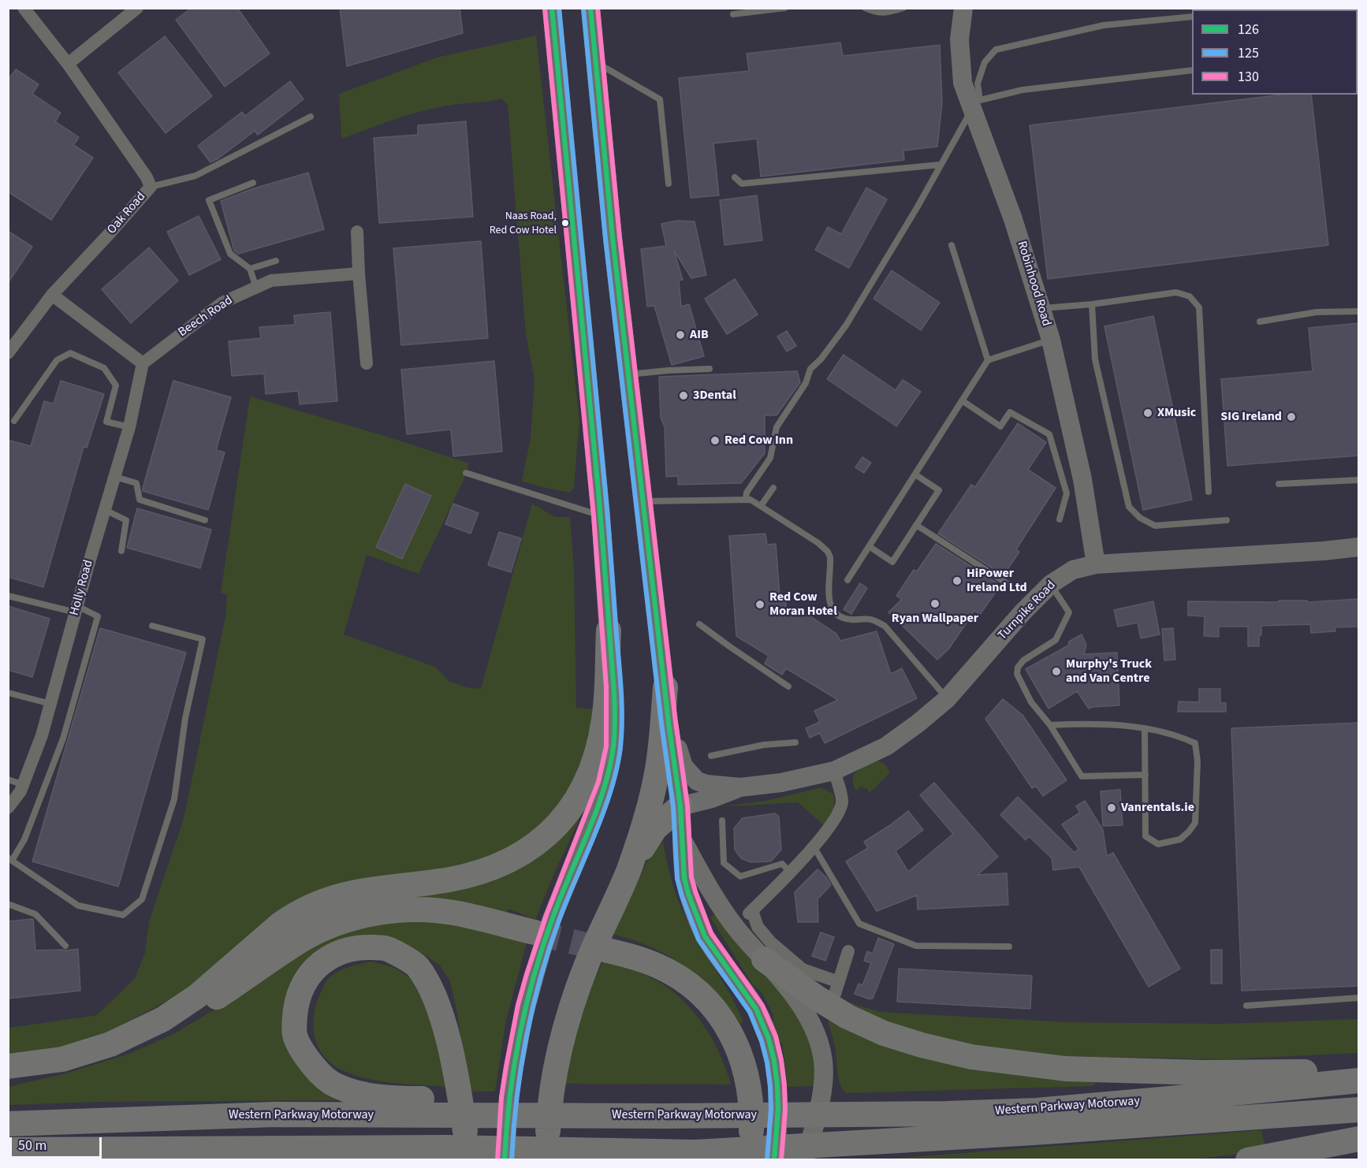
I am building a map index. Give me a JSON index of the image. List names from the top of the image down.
{
  "streets": {
    "highway": ["Western Parkway Motorway"],
    "main road": ["Robinhood Road", "Turnpike Road"],
    "street": ["Oak Road", "Beech Road", "Holly Road"]
  },
  "crossings": [
    ["Robinhood Road", "Turnpike Road"],
    ["Beech Road", "Holly Road"]
  ],
  "places": [
    "Naas Road, Red Cow Hotel",
    "AIB",
    "3Dental",
    "XMusic",
    "SIG Ireland",
    "Red Cow Inn",
    "HiPower Ireland Ltd",
    "Ryan Wallpaper",
    "Red Cow Moran Hotel",
    "Murphy's Truck and Van Centre",
    "Vanrentals.ie"
  ],
  "lines": ["transit line 126", "transit line 125", "transit line 130"],
  "legend": ["126", "125", "130"],
  "scale_bar": "50 m"
}
